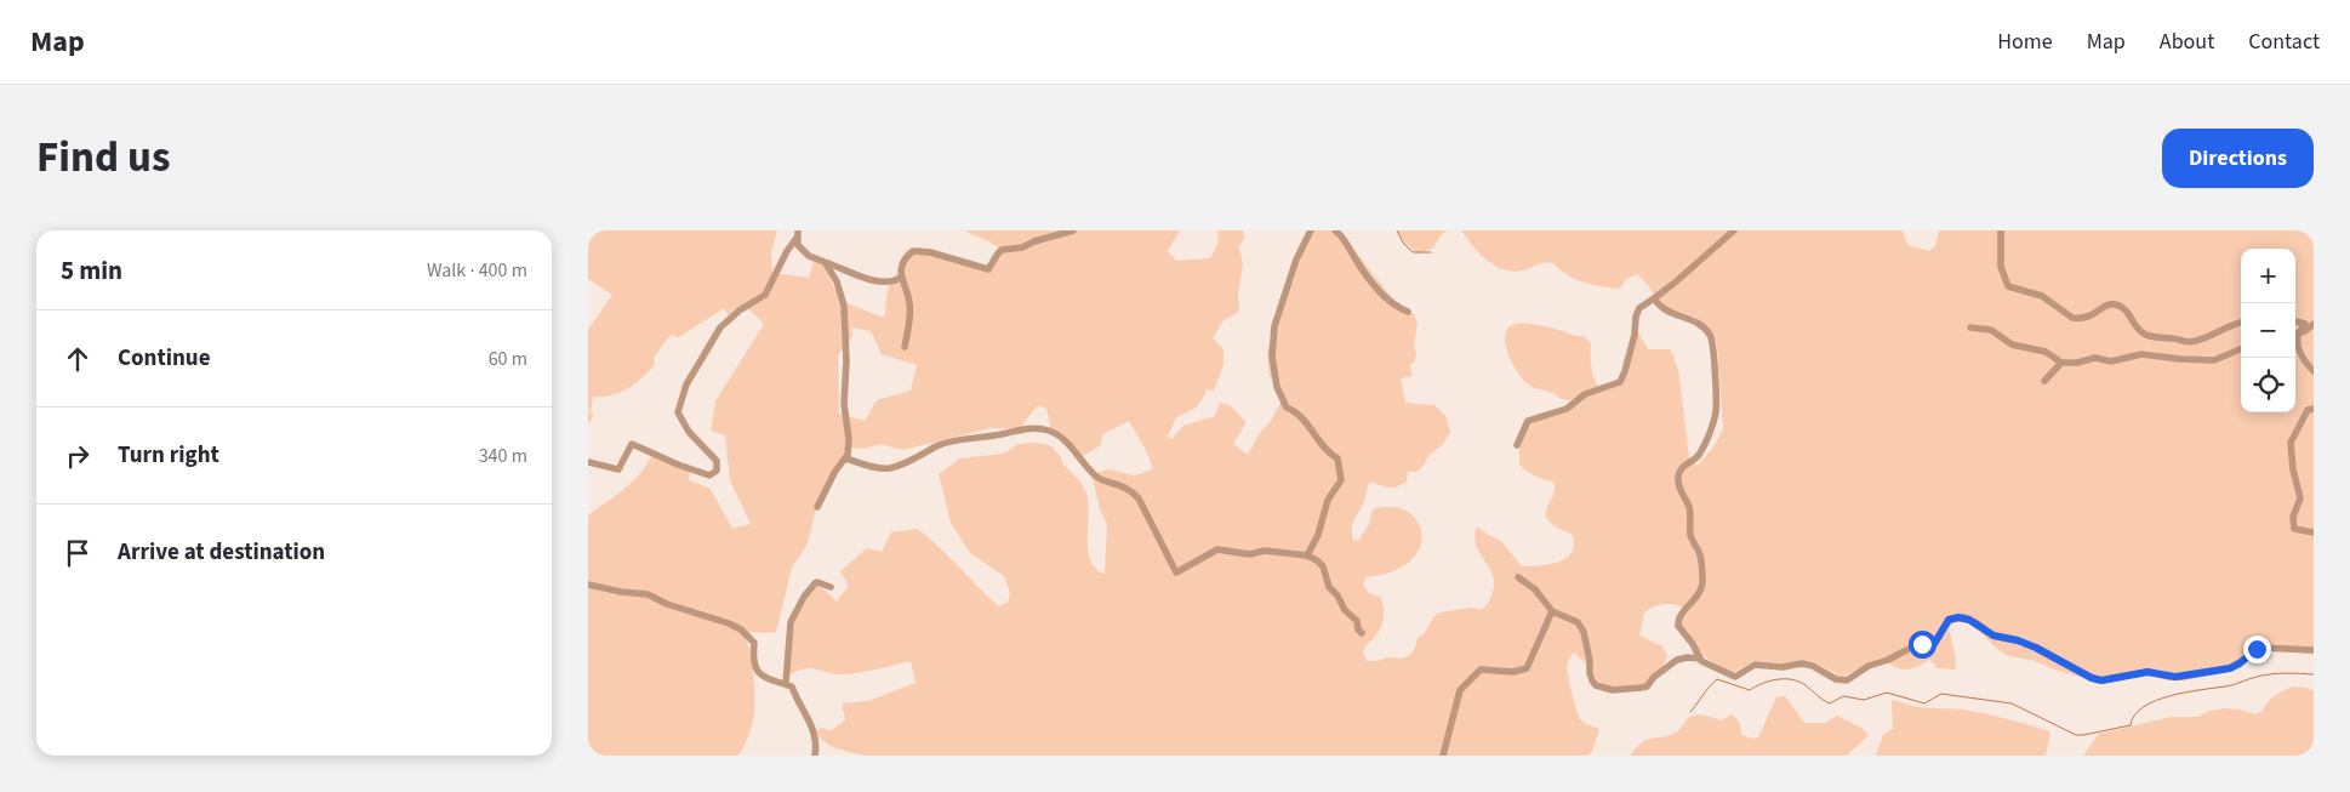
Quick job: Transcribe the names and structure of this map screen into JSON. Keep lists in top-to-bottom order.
{
  "page": {
    "header": "Map",
    "nav": [
      "Home",
      "Map",
      "About",
      "Contact"
    ],
    "title": "Find us",
    "buttons": "Directions",
    "heading": ["5 min", "Walk · 400 m"],
    "map_buttons": ["+", "−"],
    "list": [
      ["Continue", "60 m"],
      ["Turn right", "340 m"],
      "Arrive at destination"
    ]
  }
}
